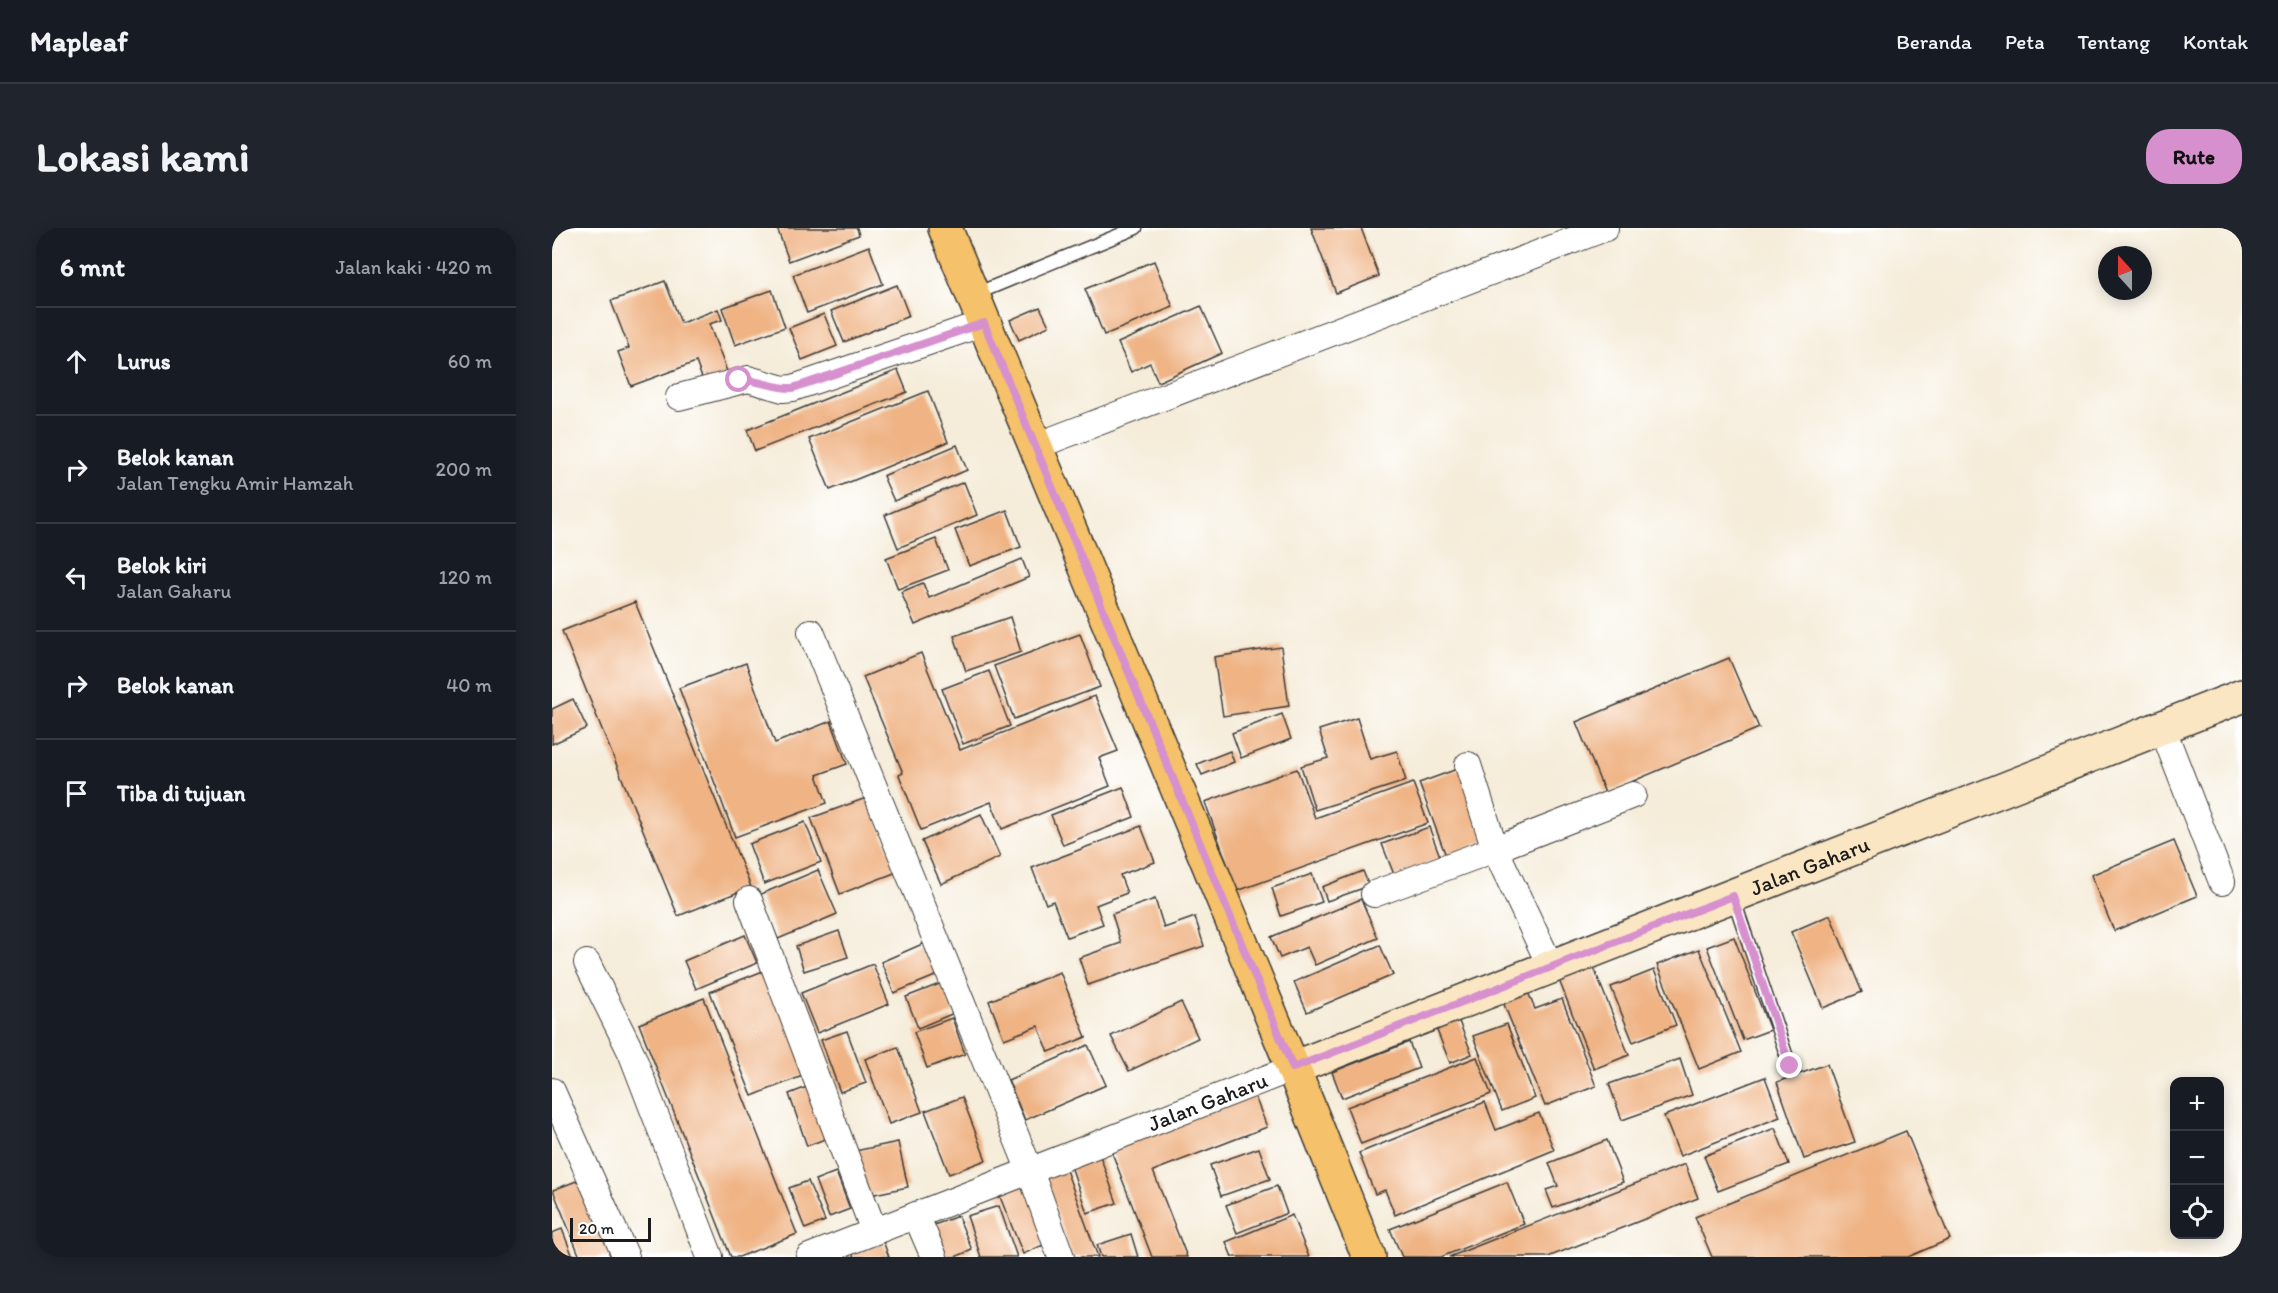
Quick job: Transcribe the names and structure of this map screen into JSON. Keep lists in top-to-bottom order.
{
  "streets": {
    "street": ["Jalan Gaharu"]
  },
  "scale_bar": "20 m",
  "north": "top",
  "page": {
    "header": "Mapleaf",
    "nav": [
      "Beranda",
      "Peta",
      "Tentang",
      "Kontak"
    ],
    "buttons": "Rute",
    "title": "Lokasi kami",
    "heading": ["6 mnt", "Jalan kaki · 420 m"],
    "list": [
      ["Lurus", "60 m"],
      ["Belok kanan", "Jalan Tengku Amir Hamzah", "200 m"],
      ["Belok kiri", "Jalan Gaharu", "120 m"],
      ["Belok kanan", "40 m"],
      "Tiba di tujuan"
    ],
    "map_buttons": ["+", "−"],
    "scale": "20 m"
  }
}
